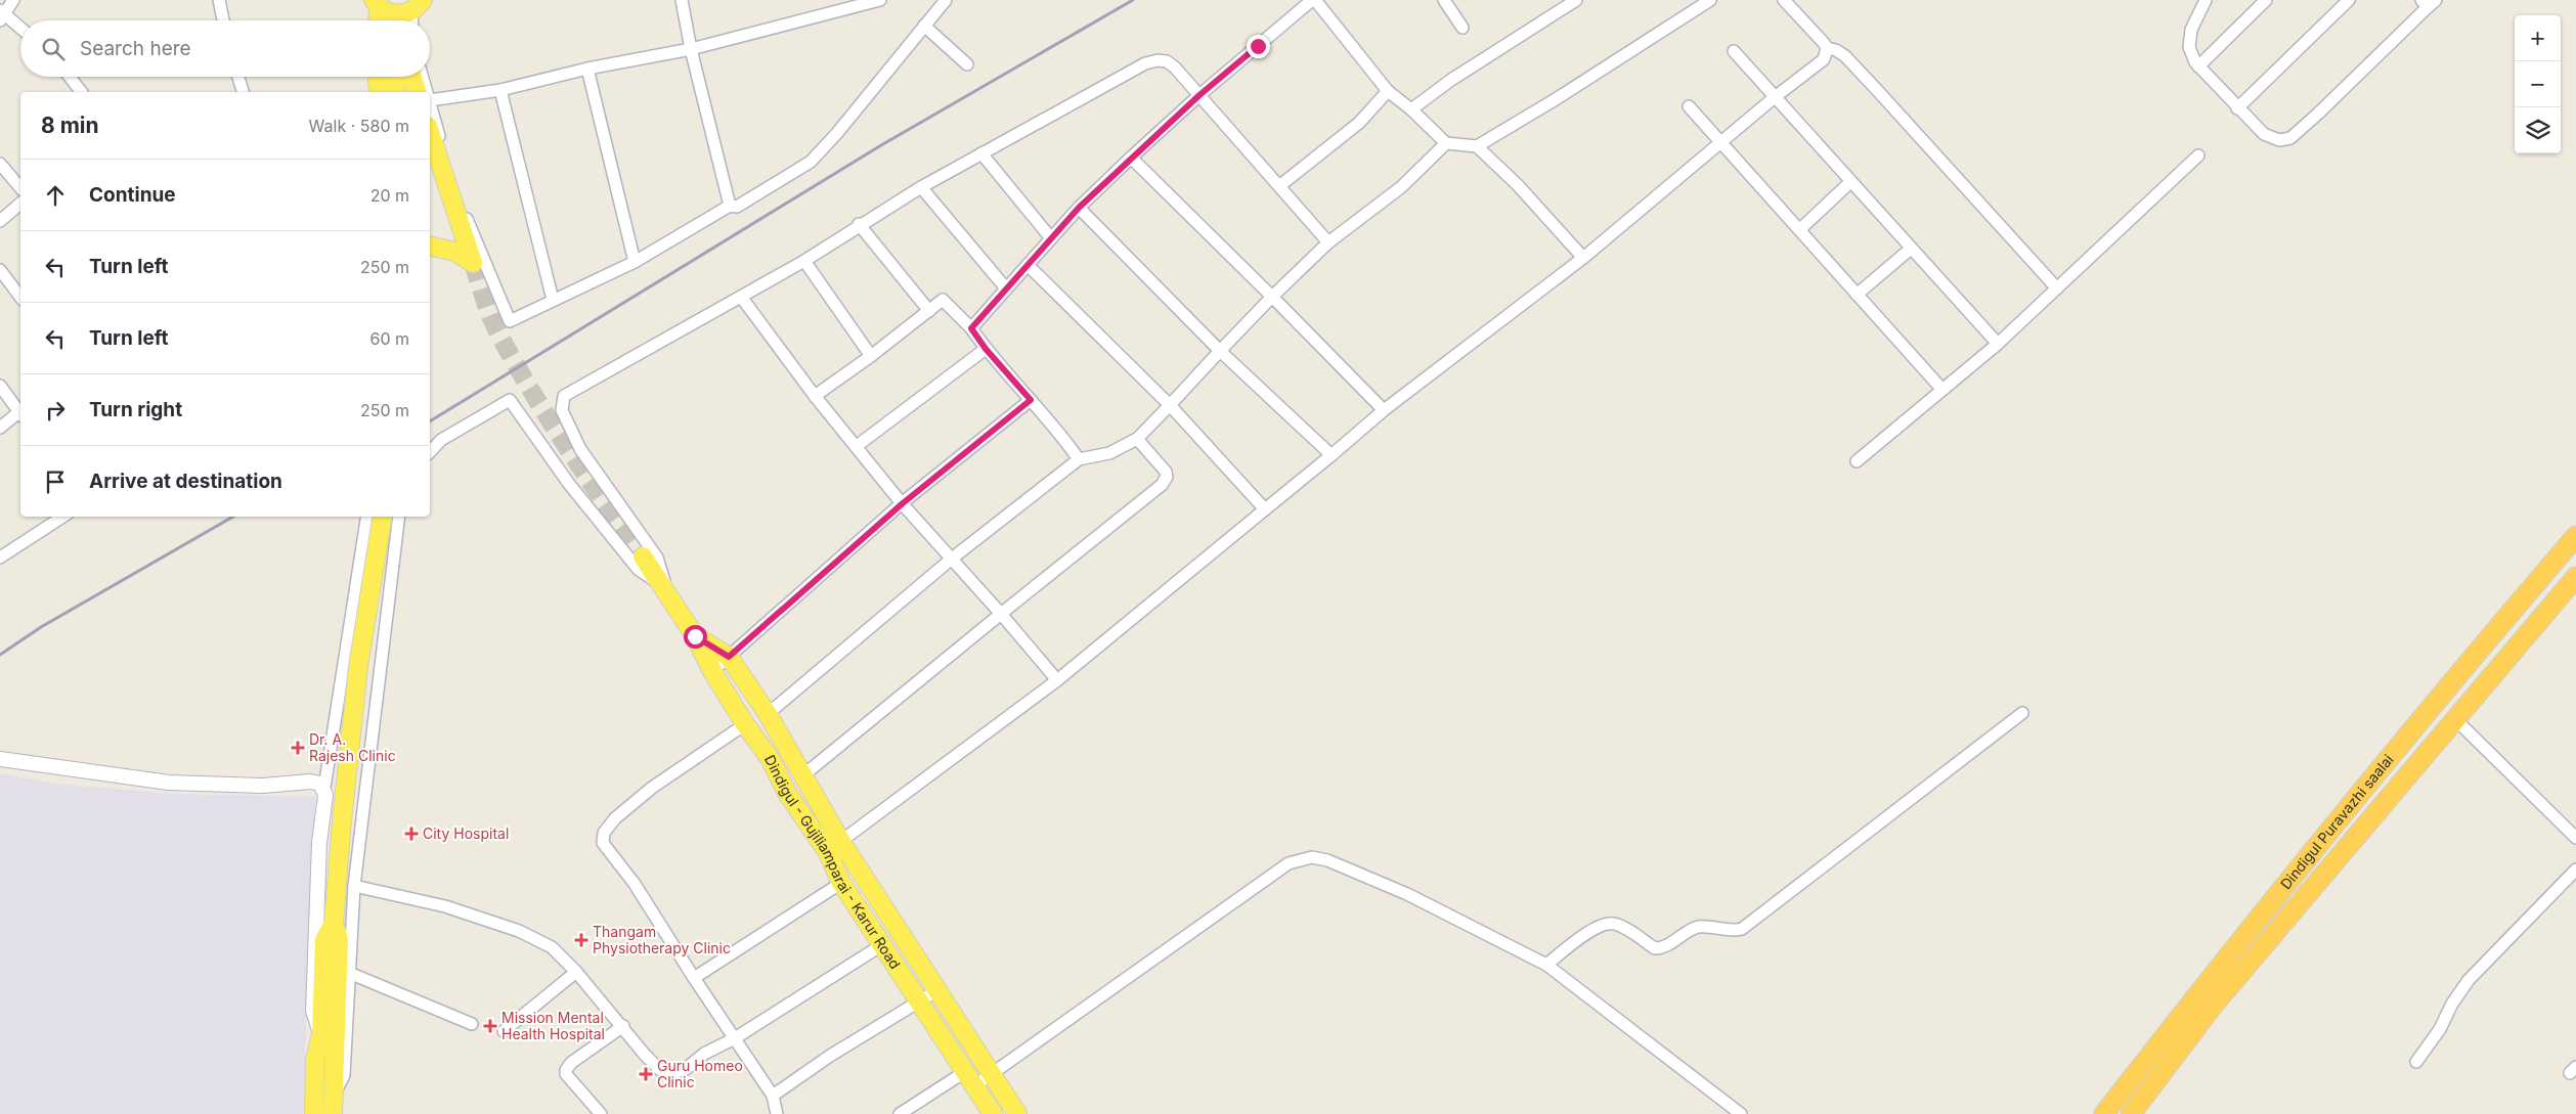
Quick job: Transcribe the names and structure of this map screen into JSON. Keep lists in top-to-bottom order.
{
  "streets": {
    "highway": ["Dindigul Puravazhi saalai"],
    "main road": ["Dindigul - Gujiliamparai - Karur Road"]
  },
  "places": {
    "health": [
      "Dr. A. Rajesh Clinic",
      "City Hospital",
      "Thangam Physiotherapy Clinic",
      "Mission Mental Health Hospital",
      "Guru Homeo Clinic"
    ]
  },
  "page": {
    "map_buttons": ["+", "−"],
    "search": "Search here",
    "heading": ["8 min", "Walk · 580 m"],
    "list": [
      ["Continue", "20 m"],
      ["Turn left", "250 m"],
      ["Turn left", "60 m"],
      ["Turn right", "250 m"],
      "Arrive at destination"
    ]
  }
}
